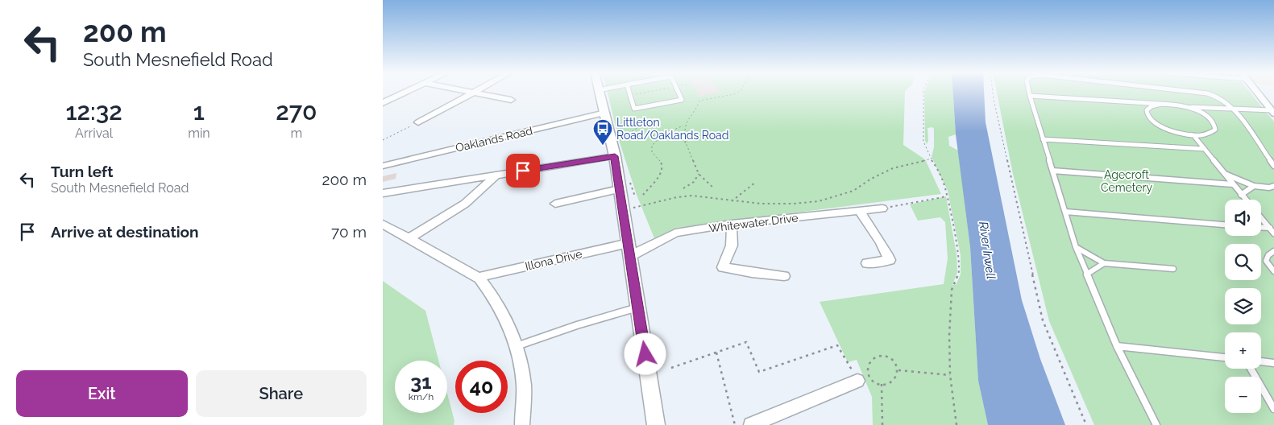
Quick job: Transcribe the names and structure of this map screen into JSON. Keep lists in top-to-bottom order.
{
  "streets": {
    "street": ["Oaklands Road", "Whitewater Drive", "Illona Drive"]
  },
  "crossings": [
    ["Whitewater Drive", "Illona Drive"]
  ],
  "water": ["River Irwell"],
  "parks": ["Agecroft Cemetery"],
  "places": {
    "bus stop": ["Littleton Road/Oaklands Road"]
  },
  "page": {
    "turn": ["200 m", "South Mesnefield Road"],
    "eta": [
      "12:32",
      "Arrival",
      "1",
      "min",
      "270",
      "m"
    ],
    "list": [
      {
        "name": "Turn left",
        "note": "South Mesnefield Road",
        "value": "200 m"
      },
      {
        "name": "Arrive at destination",
        "value": "70 m"
      }
    ],
    "map_buttons": ["+", "−"],
    "speed": "31 km/h",
    "limit": "40",
    "buttons": ["Exit", "Share"]
  }
}
